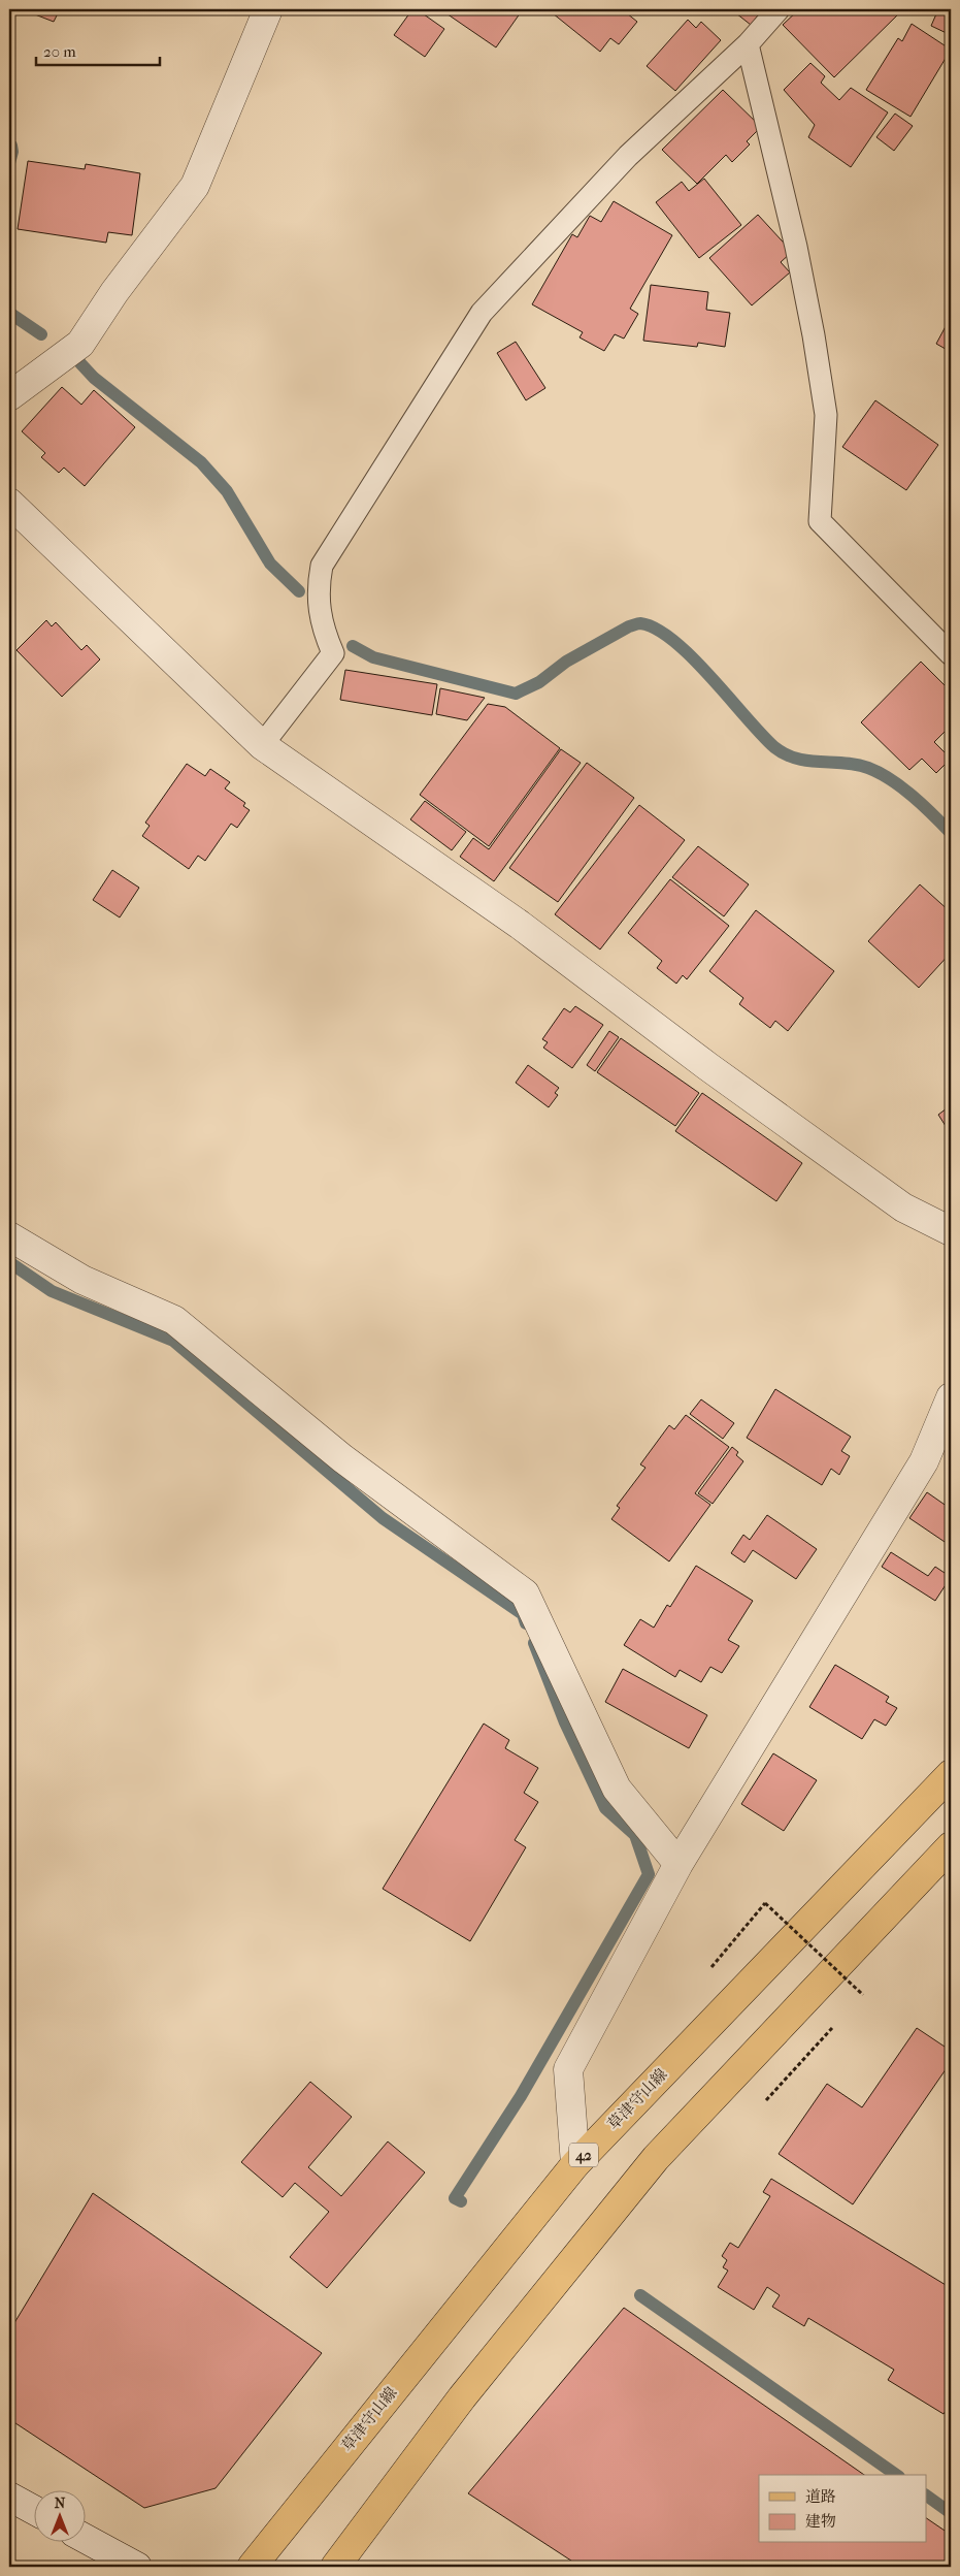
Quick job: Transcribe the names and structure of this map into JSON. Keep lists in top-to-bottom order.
{
  "streets": {
    "main road": ["草津守山線", "42"]
  },
  "legend": ["道路", "建物"],
  "scale_bar": "20 m",
  "north": "top"
}
